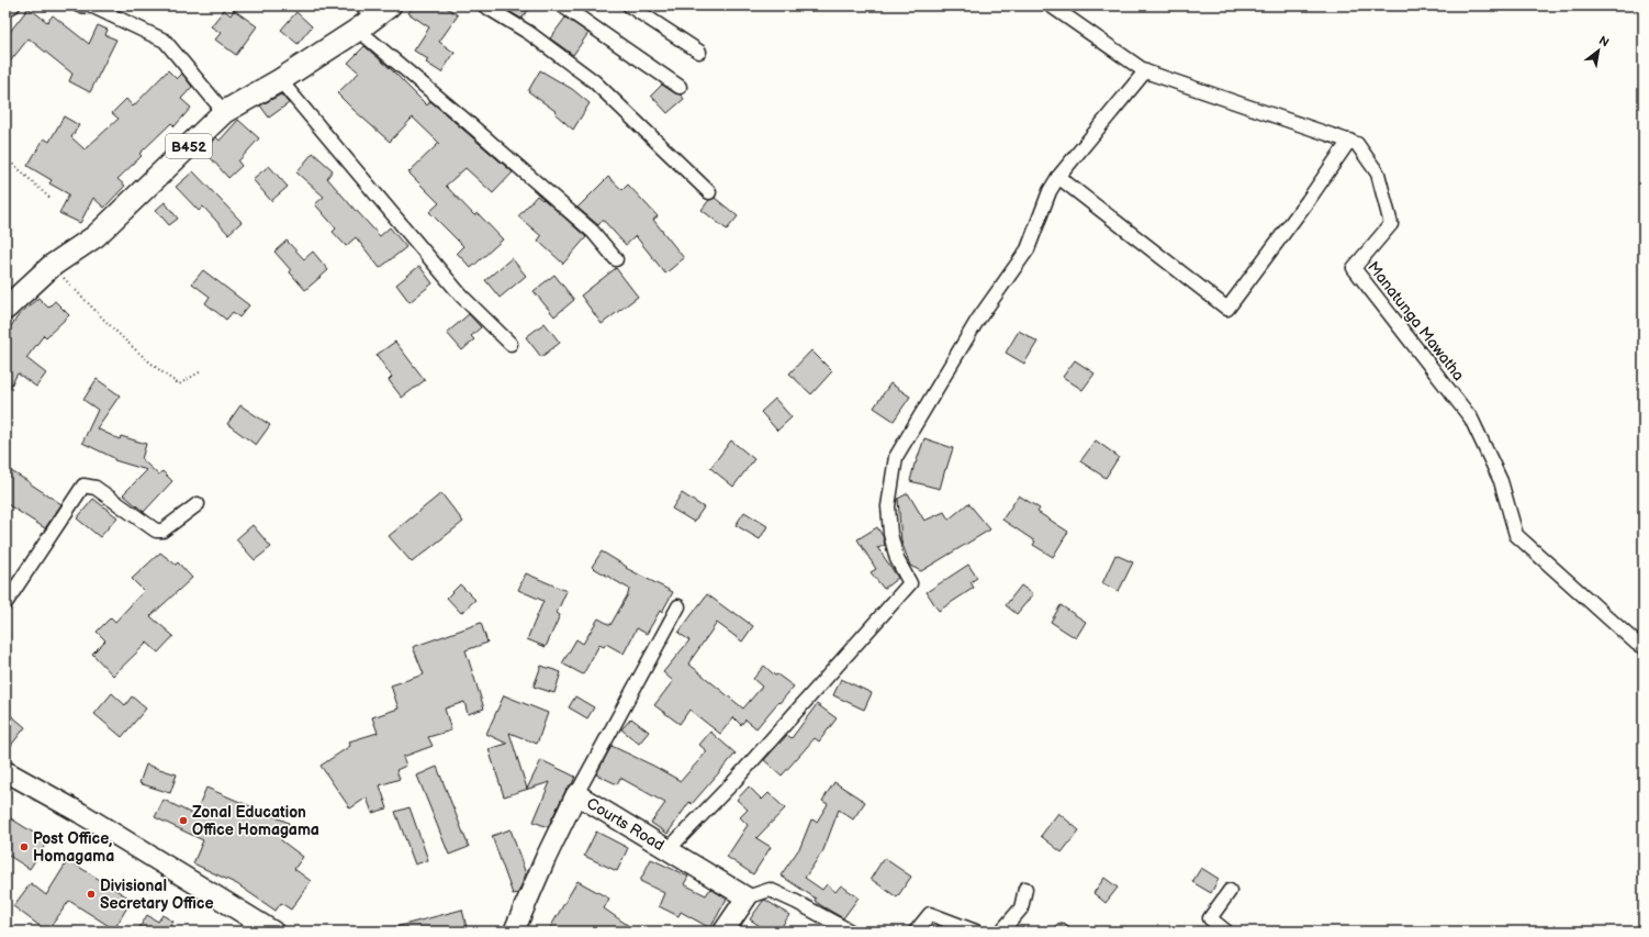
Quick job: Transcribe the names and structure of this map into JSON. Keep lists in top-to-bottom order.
{
  "streets": {
    "main road": ["B452"],
    "street": ["Manatunga Mawatha", "Courts Road"]
  },
  "places": ["Zonal Education Office Homagama", "Post Office, Homagama", "Divisional Secretary Office"],
  "north": "top right"
}
